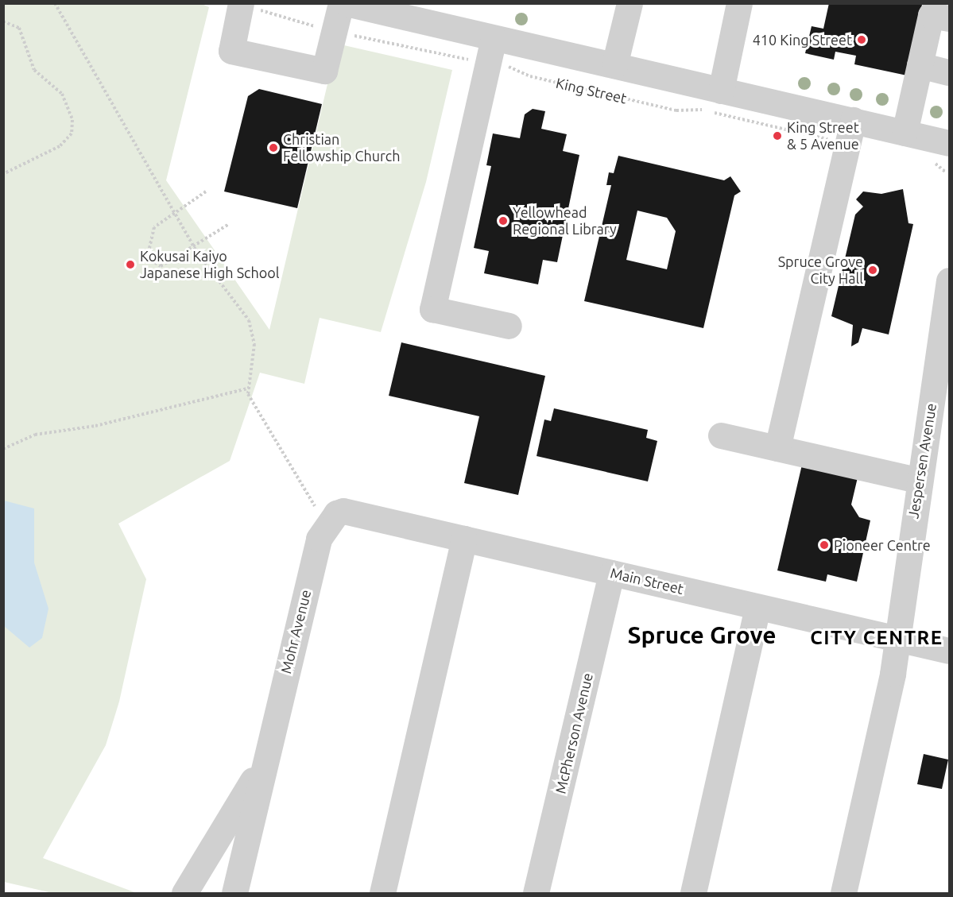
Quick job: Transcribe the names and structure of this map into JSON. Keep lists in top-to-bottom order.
{
  "streets": {
    "street": [
      "King Street",
      "Jespersen Avenue",
      "Main Street",
      "Mohr Avenue",
      "McPherson Avenue"
    ]
  },
  "crossings": [
    ["Jespersen Avenue", "Main Street"],
    ["Main Street", "Mohr Avenue"],
    ["Main Street", "McPherson Avenue"]
  ],
  "districts": ["Spruce Grove", "CITY CENTRE"],
  "places": [
    "410 King Street",
    "King Street & 5 Avenue",
    "Christian Fellowship Church",
    "Yellowhead Regional Library",
    "Kokusai Kaiyo Japanese High School",
    "Spruce Grove City Hall",
    "Pioneer Centre"
  ]
}
